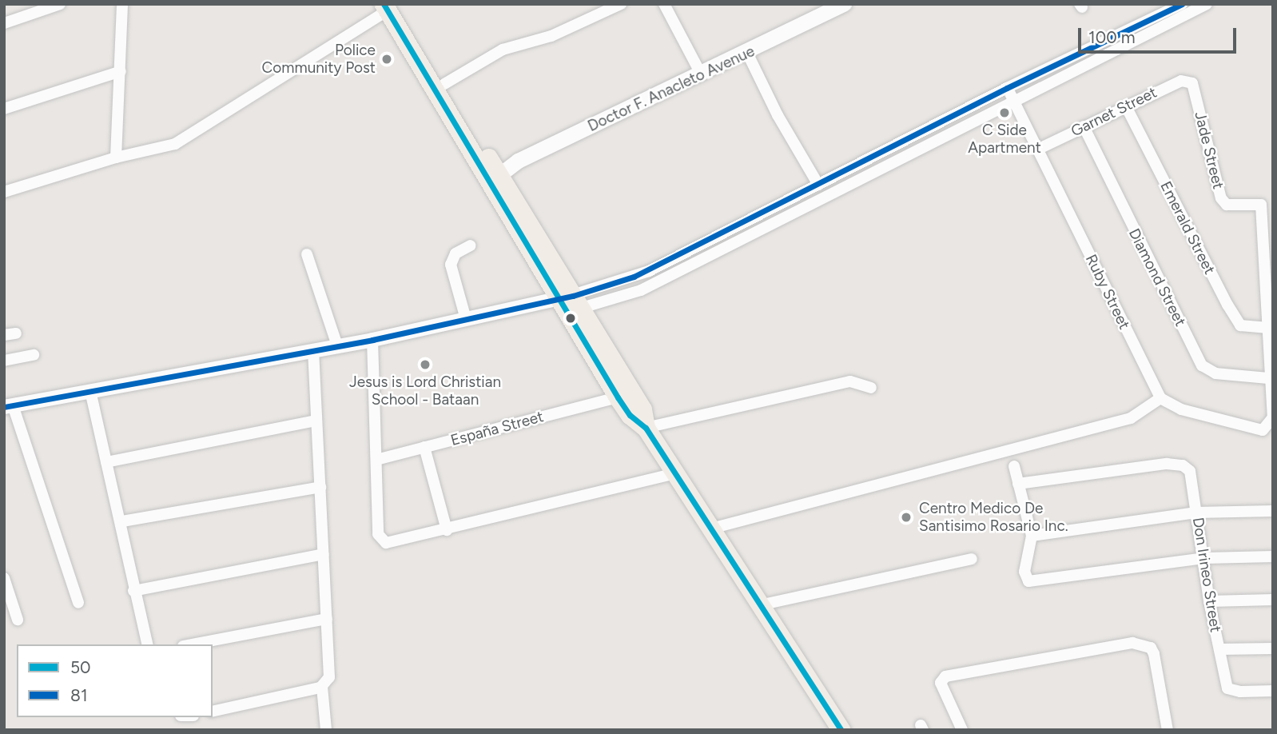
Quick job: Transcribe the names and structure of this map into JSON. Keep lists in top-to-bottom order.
{
  "streets": {
    "main road": ["Doctor F. Anacleto Avenue"],
    "street": [
      "Garnet Street",
      "Jade Street",
      "Emerald Street",
      "Diamond Street",
      "Ruby Street",
      "España Street",
      "Don Irineo Street"
    ]
  },
  "crossings": [
    ["Garnet Street", "Jade Street"],
    ["Garnet Street", "Emerald Street"],
    ["Garnet Street", "Diamond Street"],
    ["Garnet Street", "Ruby Street"],
    ["Jade Street", "Emerald Street"],
    ["Jade Street", "Diamond Street"],
    ["Jade Street", "Ruby Street"]
  ],
  "places": [
    "Police Community Post",
    "C Side Apartment",
    "Jesus is Lord Christian School - Bataan",
    "Centro Medico De Santisimo Rosario Inc."
  ],
  "lines": ["transit line 50", "transit line 81"],
  "legend": ["50", "81"],
  "scale_bar": "100 m"
}
